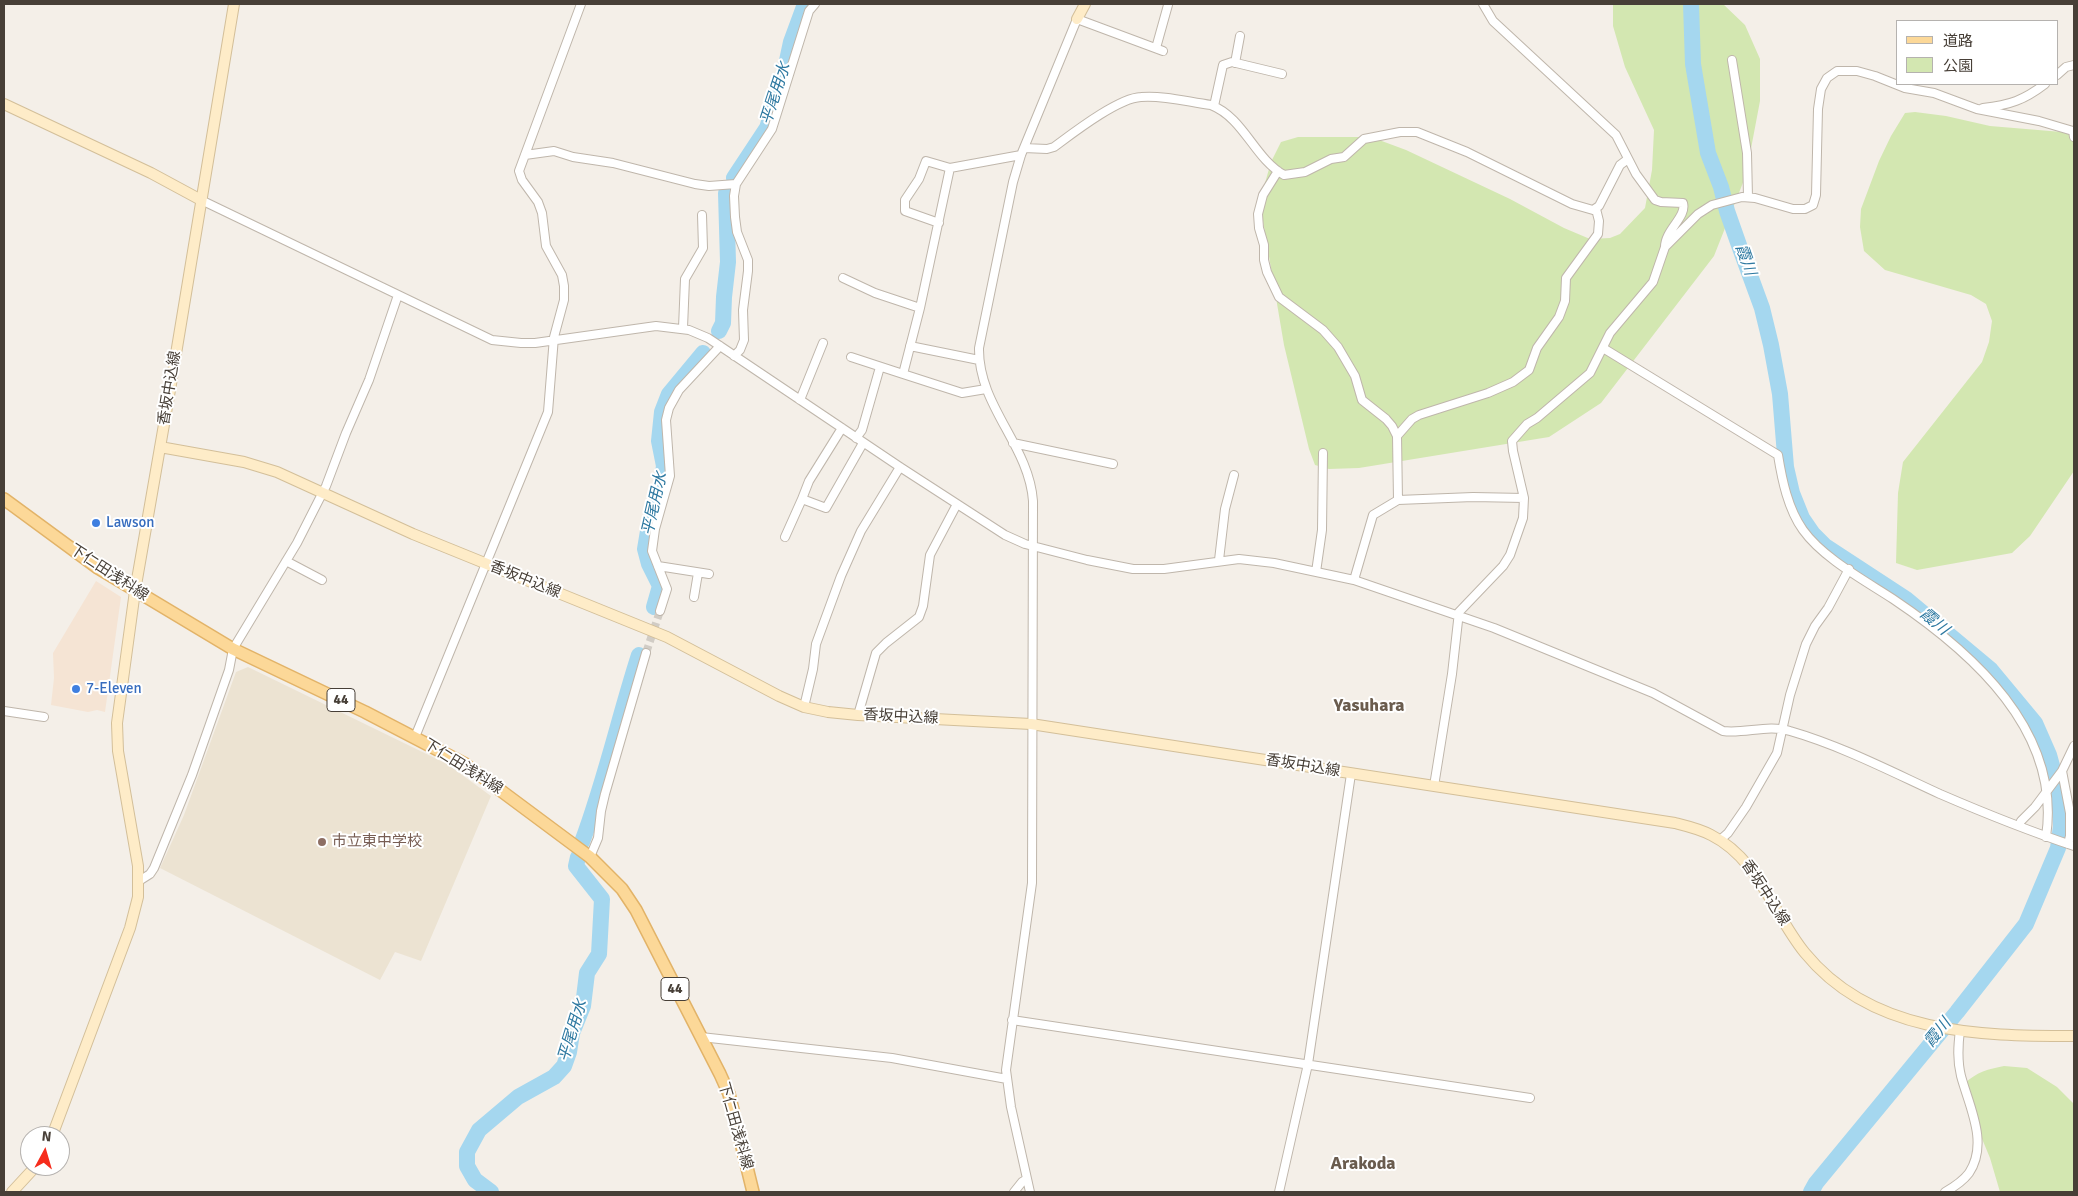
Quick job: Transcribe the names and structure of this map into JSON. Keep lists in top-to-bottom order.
{
  "streets": {
    "main road": ["香坂中込線", "下仁田浅科線", "44"]
  },
  "districts": ["Yasuhara", "Arakoda"],
  "water": ["平尾用水", "霞川"],
  "places": ["Lawson", "7-Eleven", "市立東中学校"],
  "legend": ["道路", "公園"],
  "north": "top"
}
